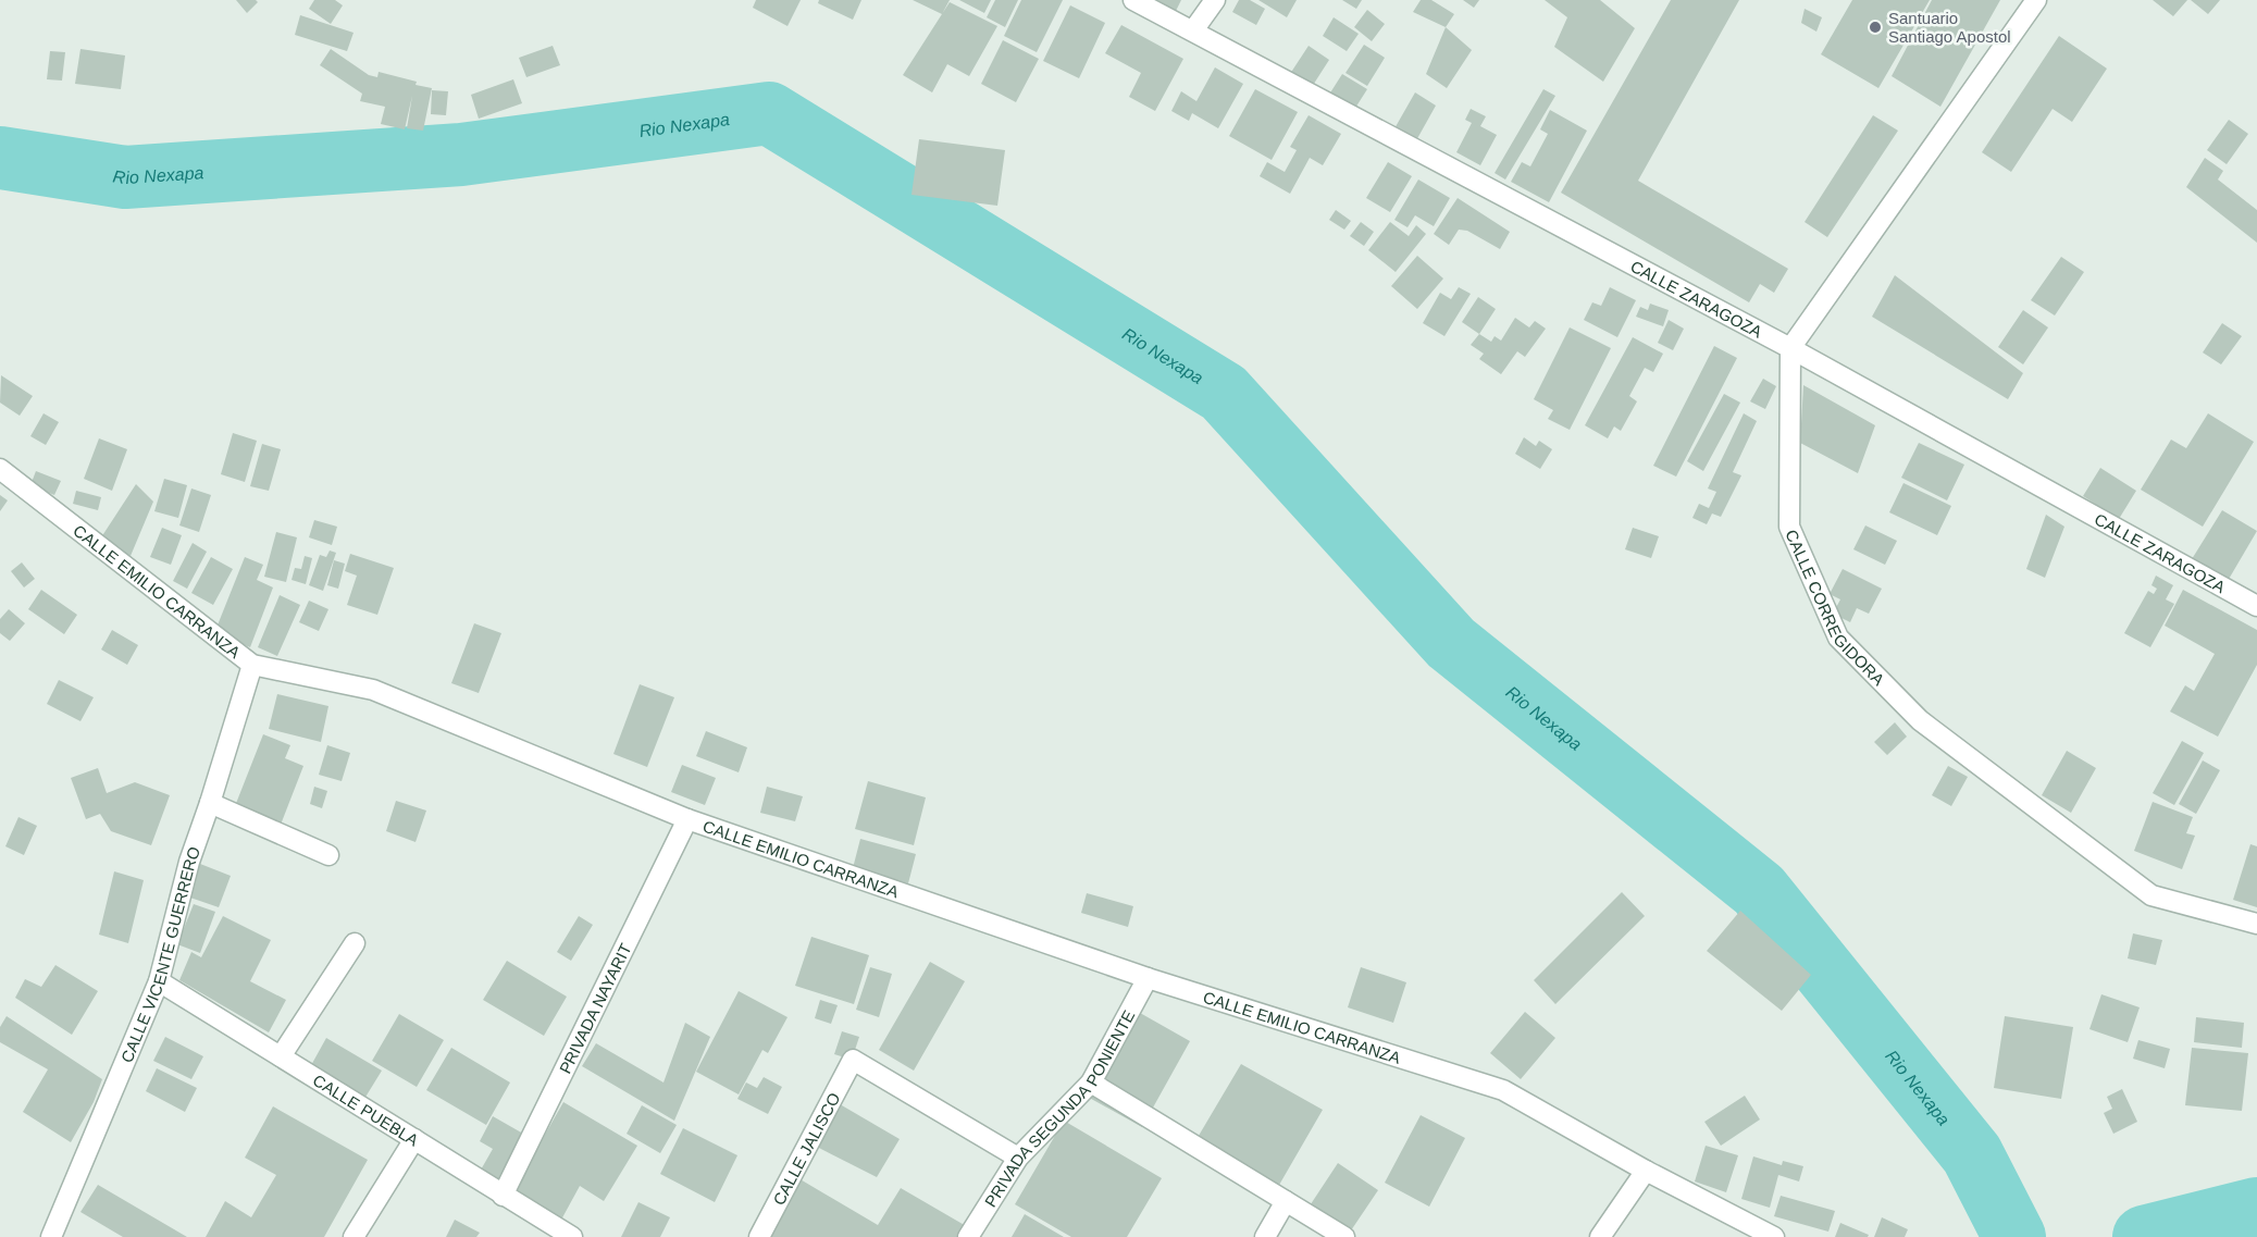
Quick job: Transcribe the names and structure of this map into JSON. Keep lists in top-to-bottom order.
{
  "streets": {
    "street": [
      "CALLE ZARAGOZA",
      "CALLE EMILIO CARRANZA",
      "CALLE CORREGIDORA",
      "CALLE VICENTE GUERRERO",
      "PRIVADA NAYARIT",
      "PRIVADA SEGUNDA PONIENTE",
      "CALLE PUEBLA",
      "CALLE JALISCO"
    ]
  },
  "crossings": [
    ["CALLE ZARAGOZA", "CALLE CORREGIDORA"],
    ["CALLE EMILIO CARRANZA", "CALLE VICENTE GUERRERO"],
    ["CALLE EMILIO CARRANZA", "PRIVADA NAYARIT"],
    ["CALLE EMILIO CARRANZA", "PRIVADA SEGUNDA PONIENTE"],
    ["CALLE VICENTE GUERRERO", "CALLE PUEBLA"],
    ["PRIVADA NAYARIT", "CALLE PUEBLA"],
    ["PRIVADA SEGUNDA PONIENTE", "CALLE JALISCO"]
  ],
  "water": ["Rio Nexapa"],
  "places": ["Santuario Santiago Apostol"]
}
